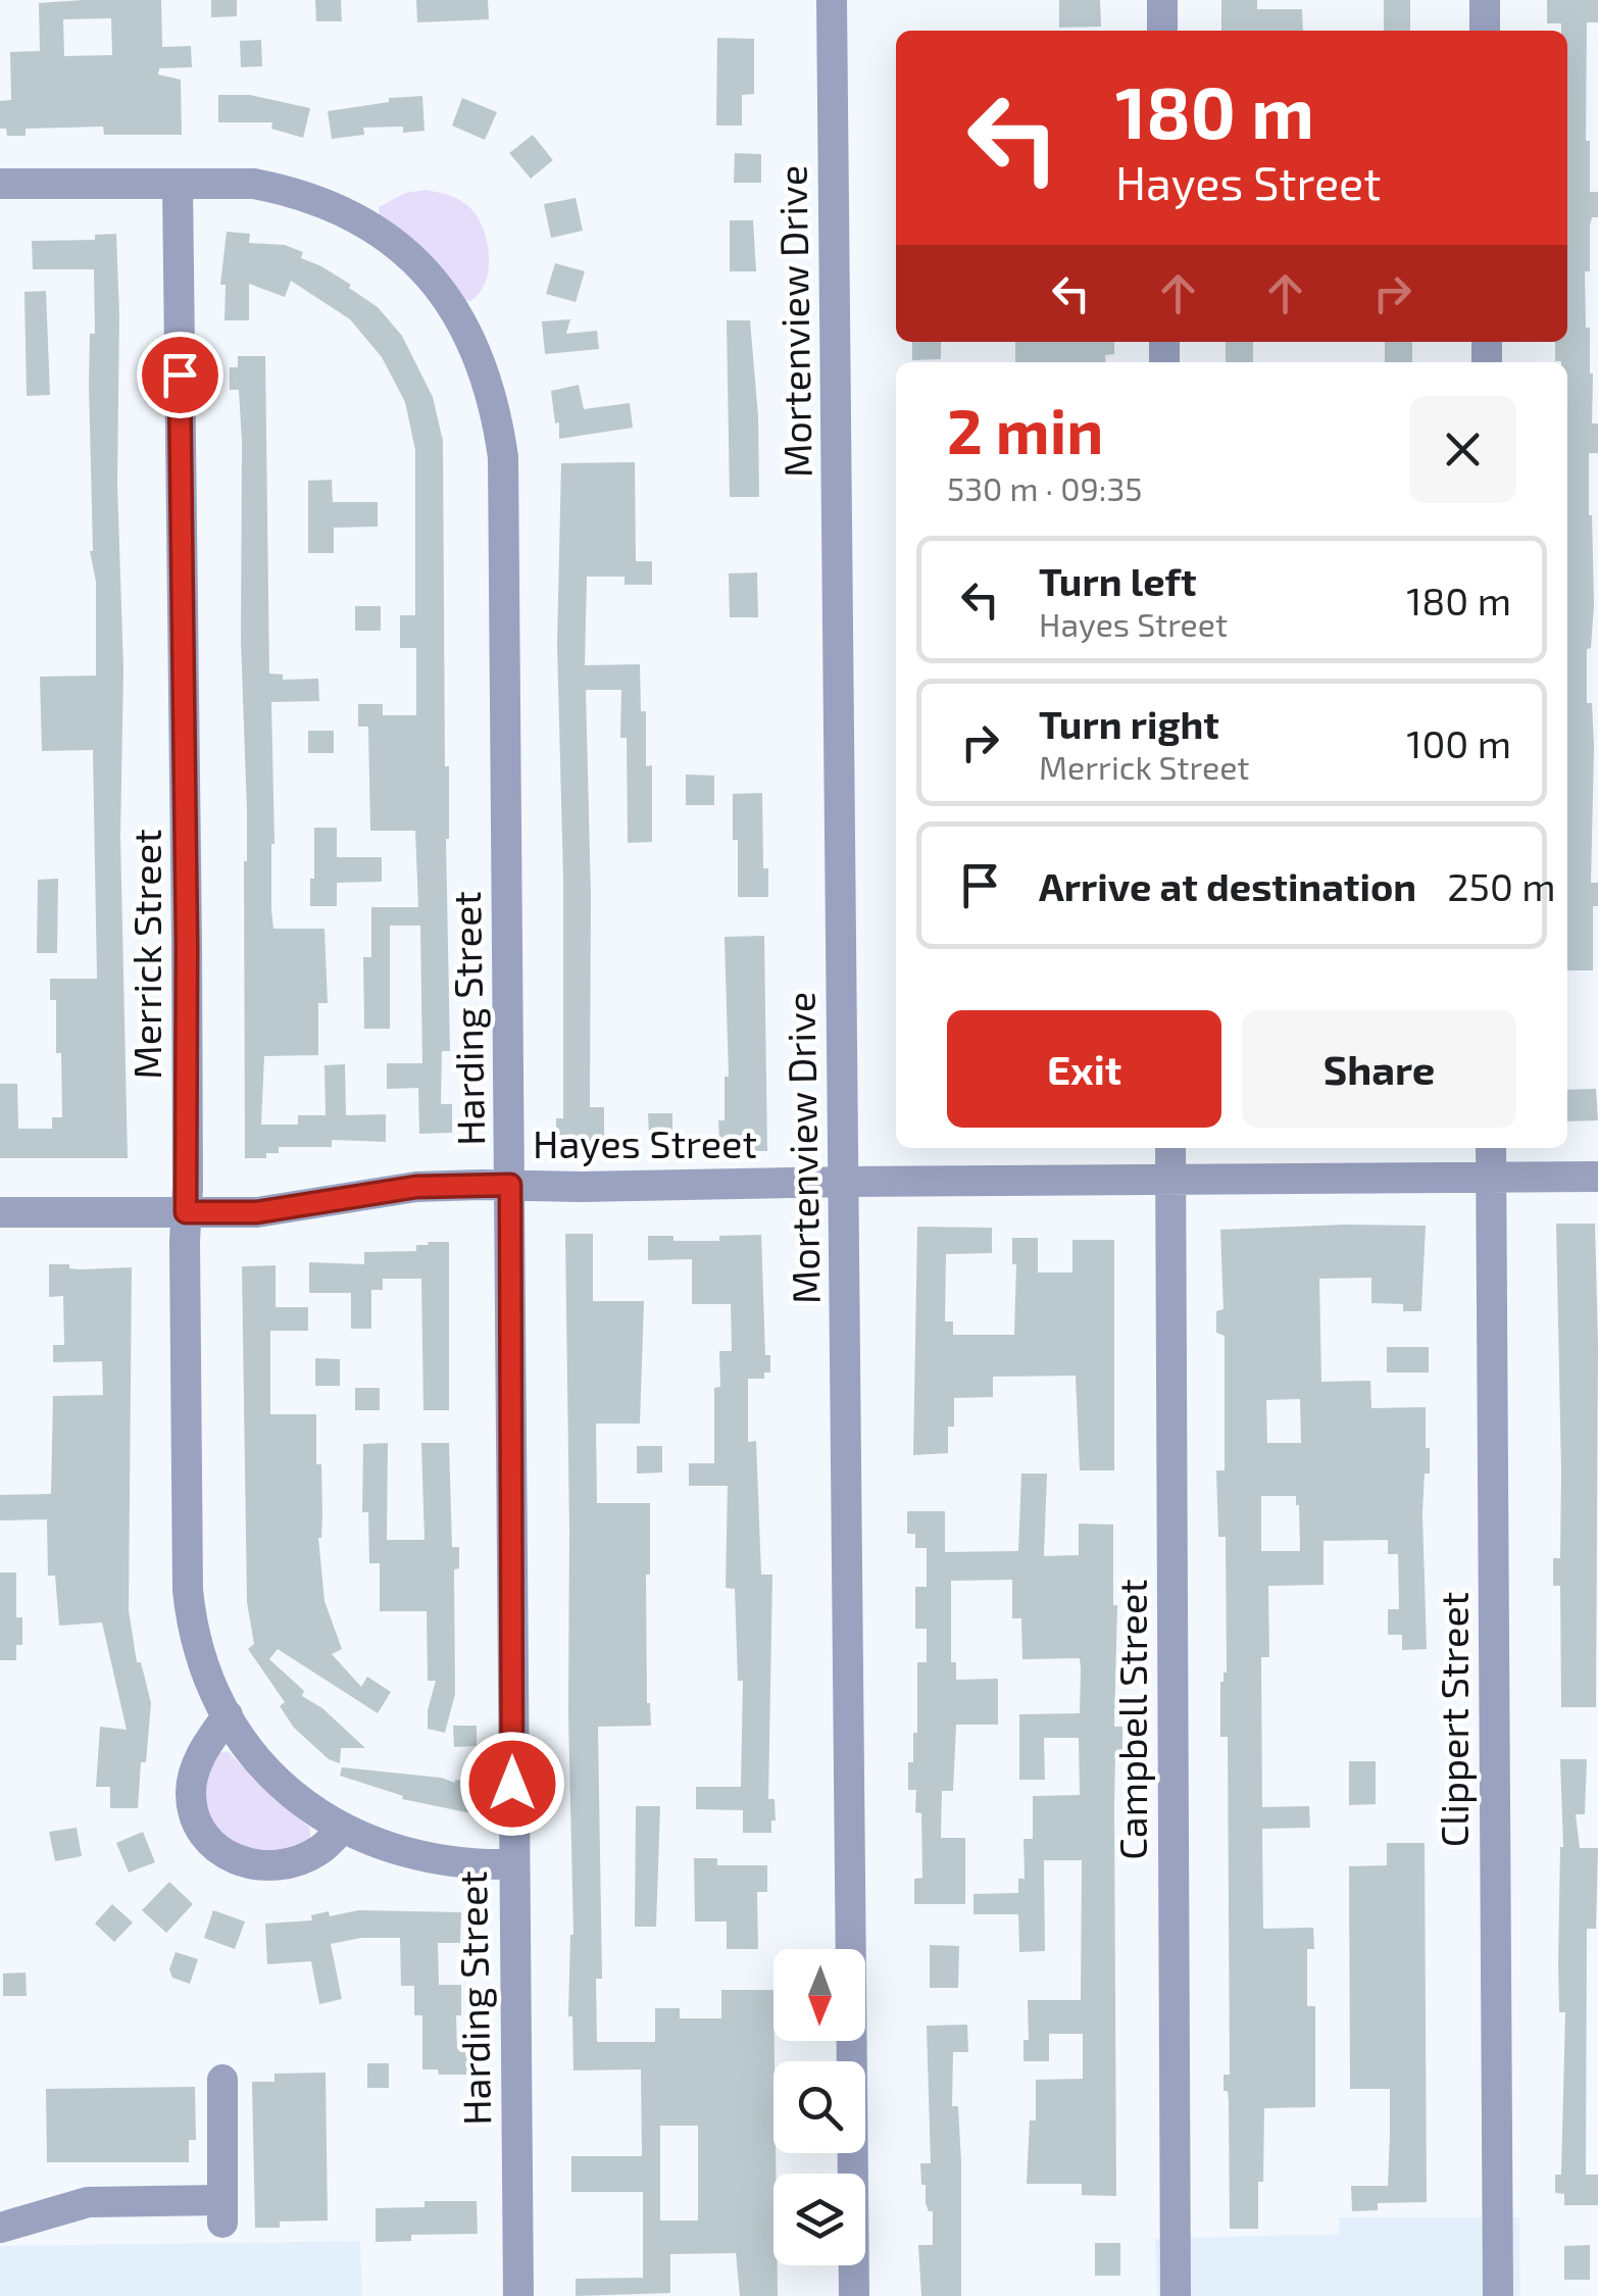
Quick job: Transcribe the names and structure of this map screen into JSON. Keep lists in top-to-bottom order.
{
  "streets": {
    "street": [
      "Mortenview Drive",
      "Merrick Street",
      "Harding Street",
      "Hayes Street",
      "Campbell Street",
      "Clippert Street"
    ]
  },
  "crossings": [
    ["Mortenview Drive", "Hayes Street"],
    ["Merrick Street", "Harding Street"],
    ["Merrick Street", "Hayes Street"],
    ["Harding Street", "Hayes Street"],
    ["Hayes Street", "Campbell Street"],
    ["Hayes Street", "Clippert Street"]
  ],
  "north": "bottom",
  "page": {
    "turn": ["180 m", "Hayes Street"],
    "heading": ["2 min", "530 m · 09:35"],
    "list": [
      {
        "name": "Turn left",
        "note": "Hayes Street",
        "value": "180 m"
      },
      {
        "name": "Turn right",
        "note": "Merrick Street",
        "value": "100 m"
      },
      {
        "name": "Arrive at destination",
        "value": "250 m"
      }
    ],
    "buttons": ["Exit", "Share"]
  }
}
